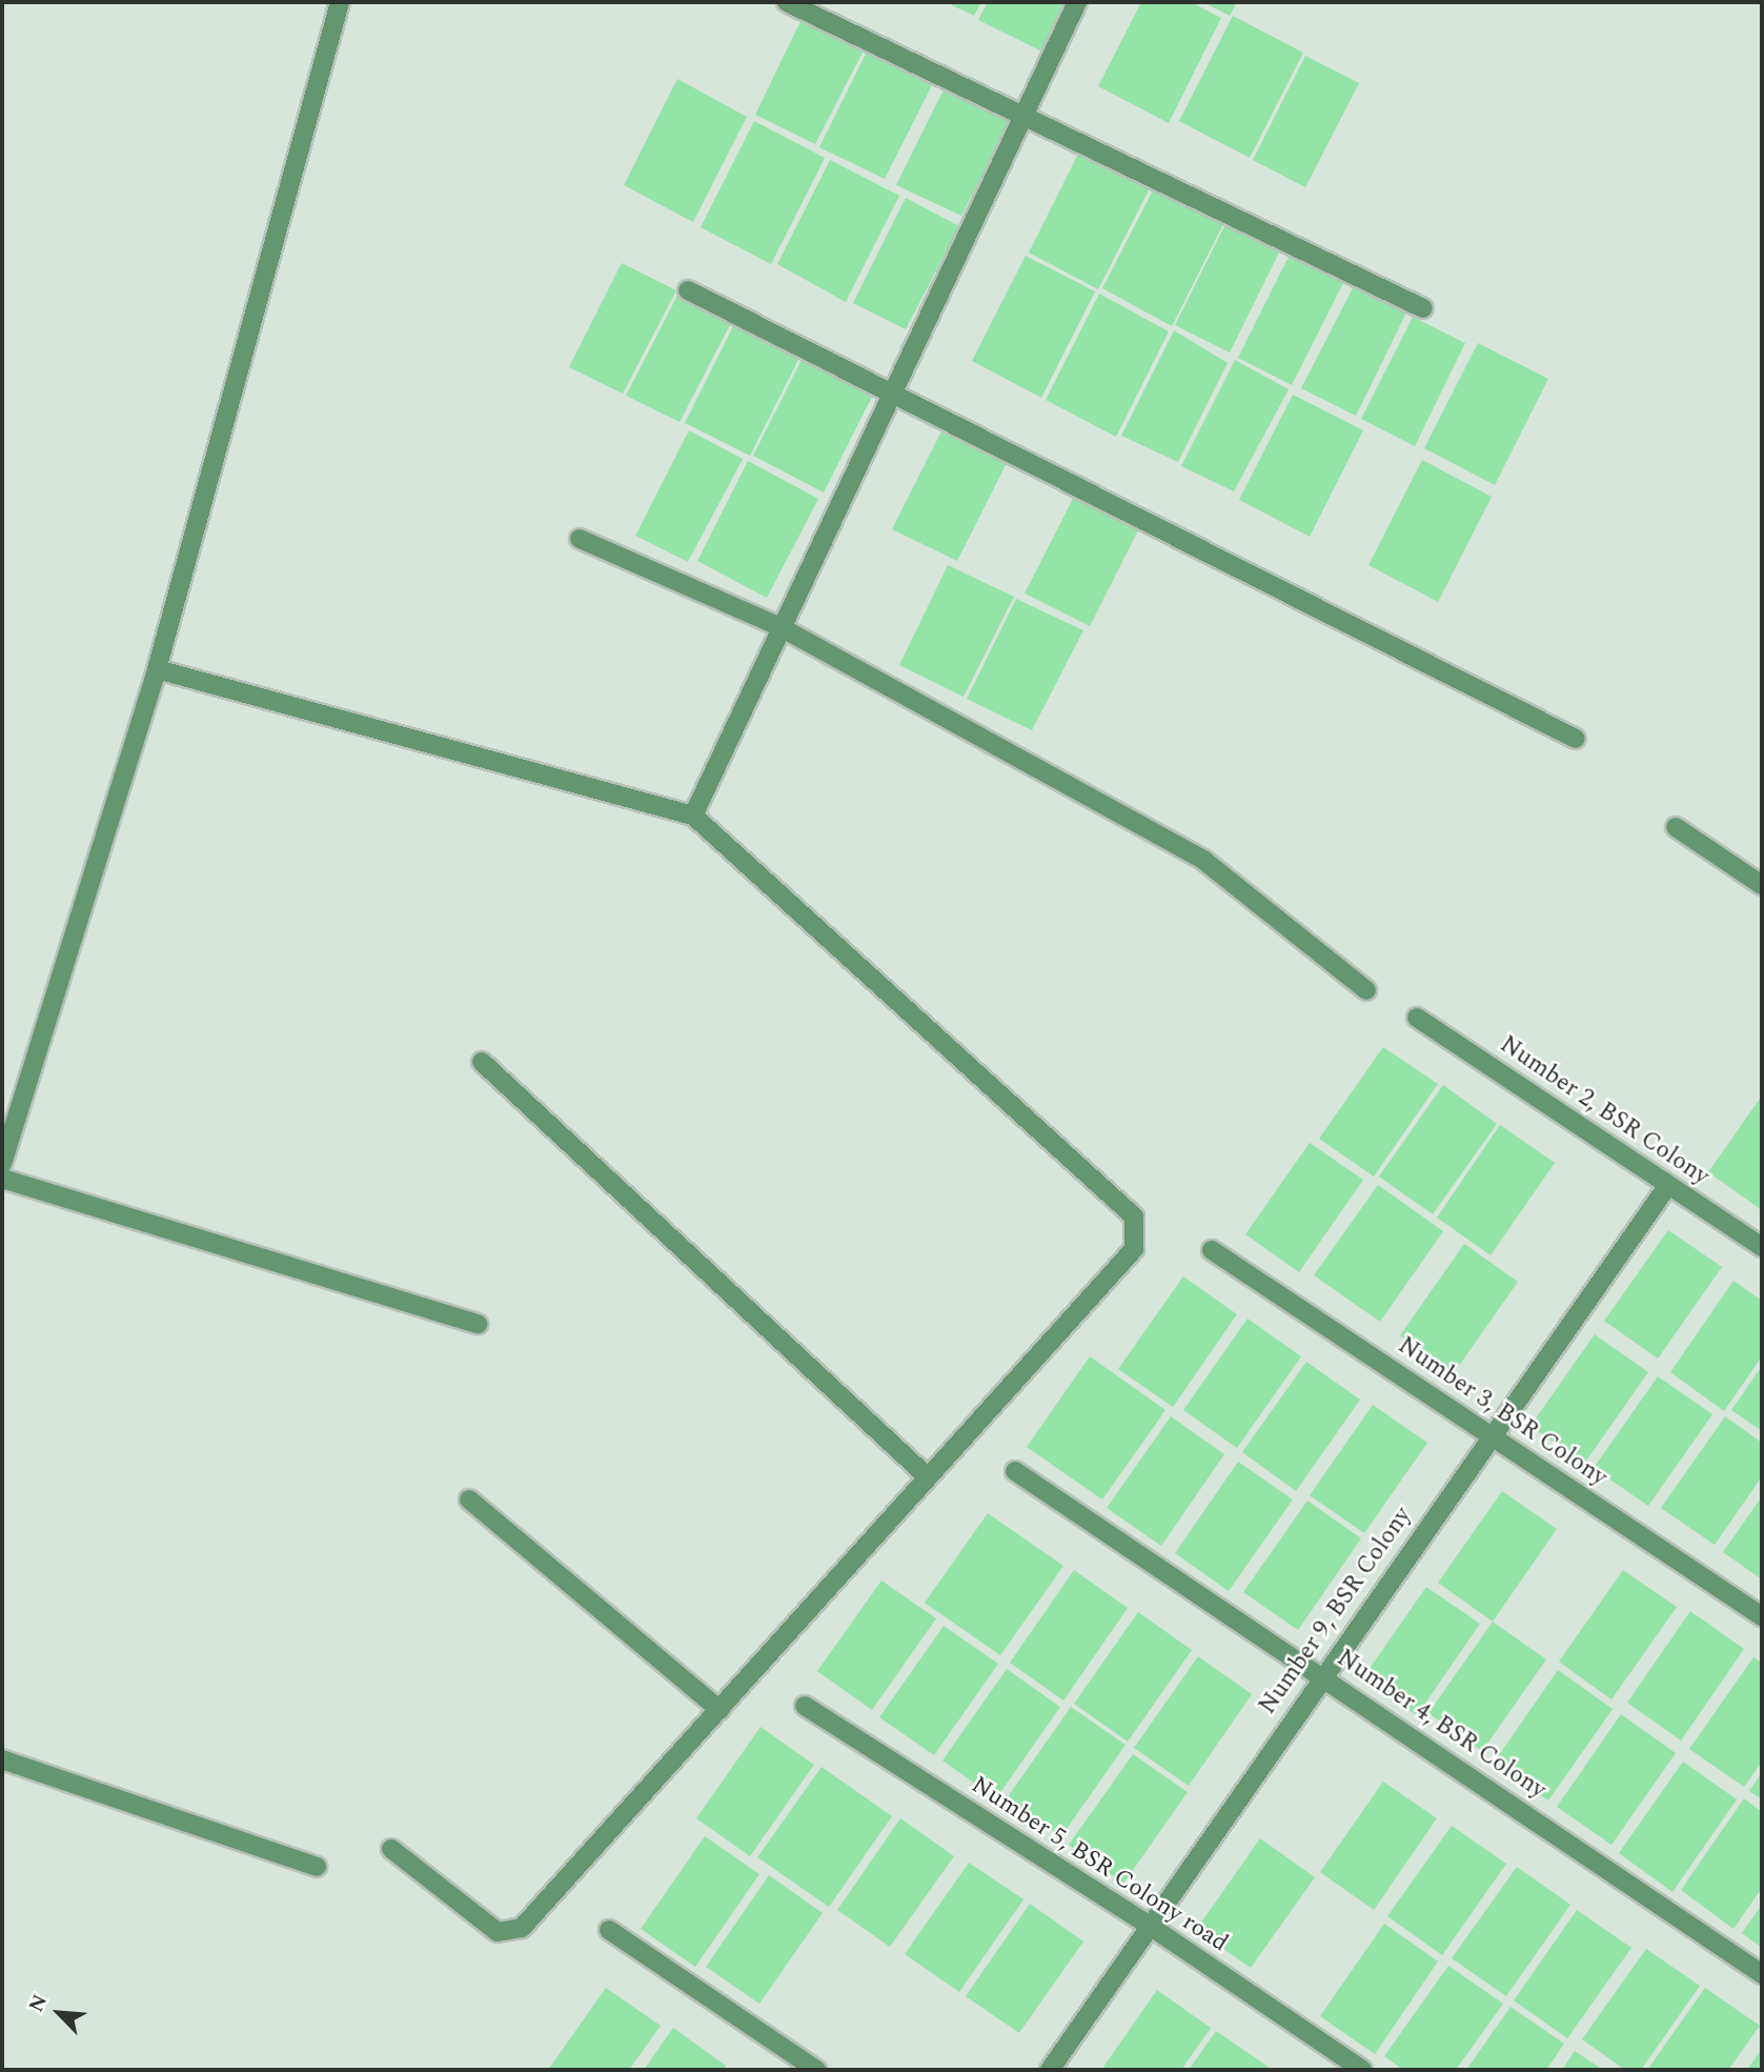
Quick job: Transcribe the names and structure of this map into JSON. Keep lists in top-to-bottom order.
{
  "streets": {
    "street": [
      "Number 2, BSR Colony",
      "Number 3, BSR Colony",
      "Number 9, BSR Colony",
      "Number 4, BSR Colony",
      "Number 5, BSR Colony road"
    ]
  },
  "crossings": [
    ["Number 2, BSR Colony", "Number 9, BSR Colony"],
    ["Number 3, BSR Colony", "Number 9, BSR Colony"],
    ["Number 9, BSR Colony", "Number 4, BSR Colony"],
    ["Number 9, BSR Colony", "Number 5, BSR Colony road"]
  ],
  "north": "top left"
}
